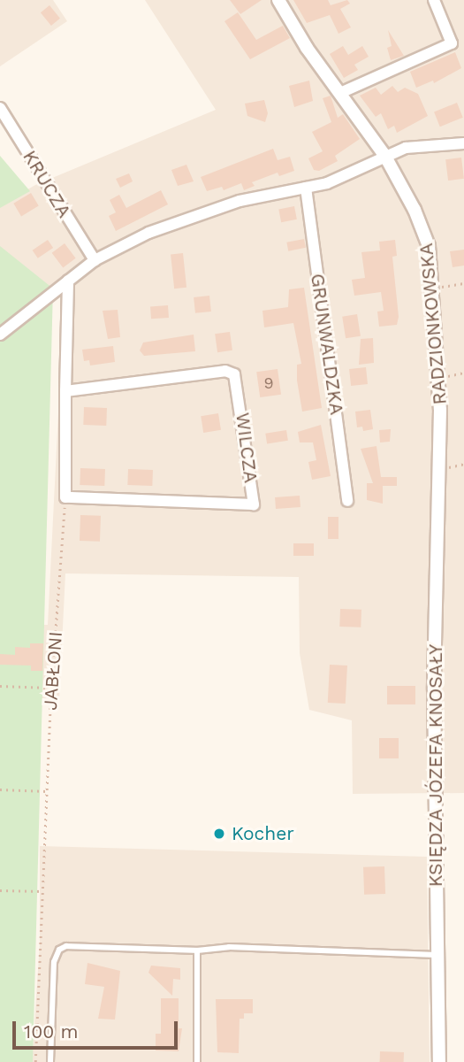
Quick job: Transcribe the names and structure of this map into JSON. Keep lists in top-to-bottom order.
{
  "streets": {
    "street": [
      "KRUCZA",
      "RADZIONKOWSKA",
      "GRUNWALDZKA",
      "WILCZA",
      "KSIĘDZA JÓZEFA KNOSAŁY"
    ],
    "path": ["JABŁONI"]
  },
  "crossings": [
    ["RADZIONKOWSKA", "KSIĘDZA JÓZEFA KNOSAŁY"],
    ["WILCZA", "JABŁONI"]
  ],
  "places": ["Kocher"],
  "house_numbers": ["9"],
  "scale_bar": "100 m"
}
